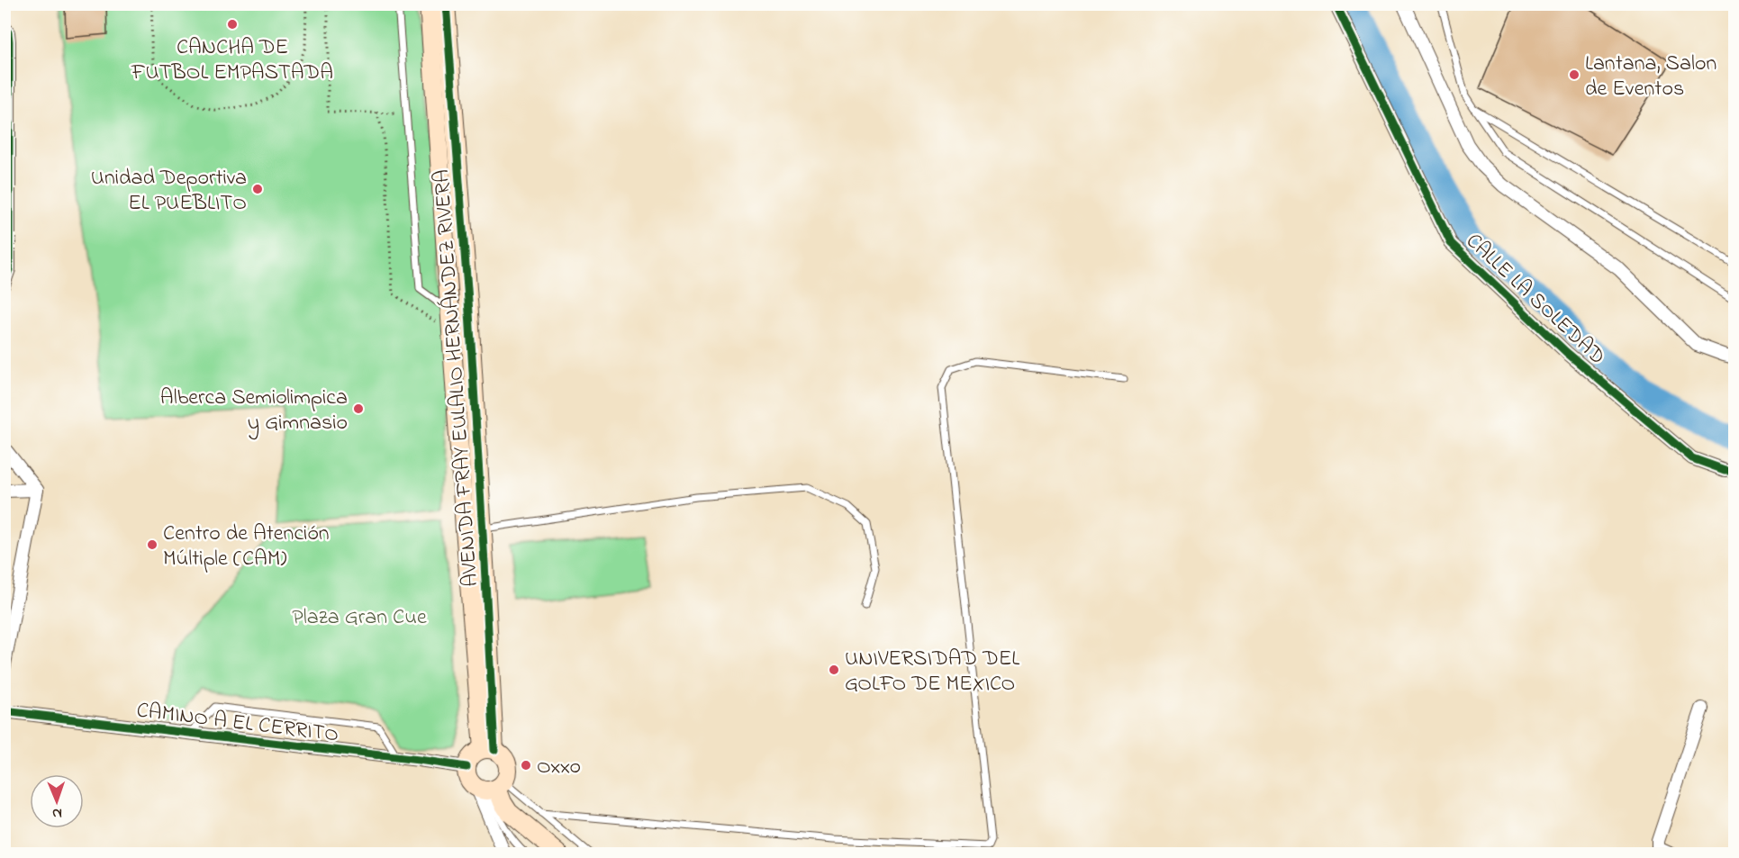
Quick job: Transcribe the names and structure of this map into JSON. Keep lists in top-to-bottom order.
{
  "streets": {
    "street": ["CALLE LA SOLEDAD", "AVENIDA FRAY EULALIO HERNÁNDEZ RIVERA", "CAMINO A EL CERRITO"]
  },
  "crossings": [
    ["AVENIDA FRAY EULALIO HERNÁNDEZ RIVERA", "CAMINO A EL CERRITO"]
  ],
  "parks": ["Plaza Gran Cue"],
  "places": [
    "CANCHA DE FUTBOL EMPASTADA",
    "Lantana, Salon de Eventos",
    "Unidad Deportiva EL PUEBLITO",
    "Alberca Semiolimpica y Gimnasio",
    "Centro de Atención Múltiple (CAM)",
    "UNIVERSIDAD DEL GOLFO DE MEXICO",
    "Oxxo"
  ],
  "north": "bottom"
}
